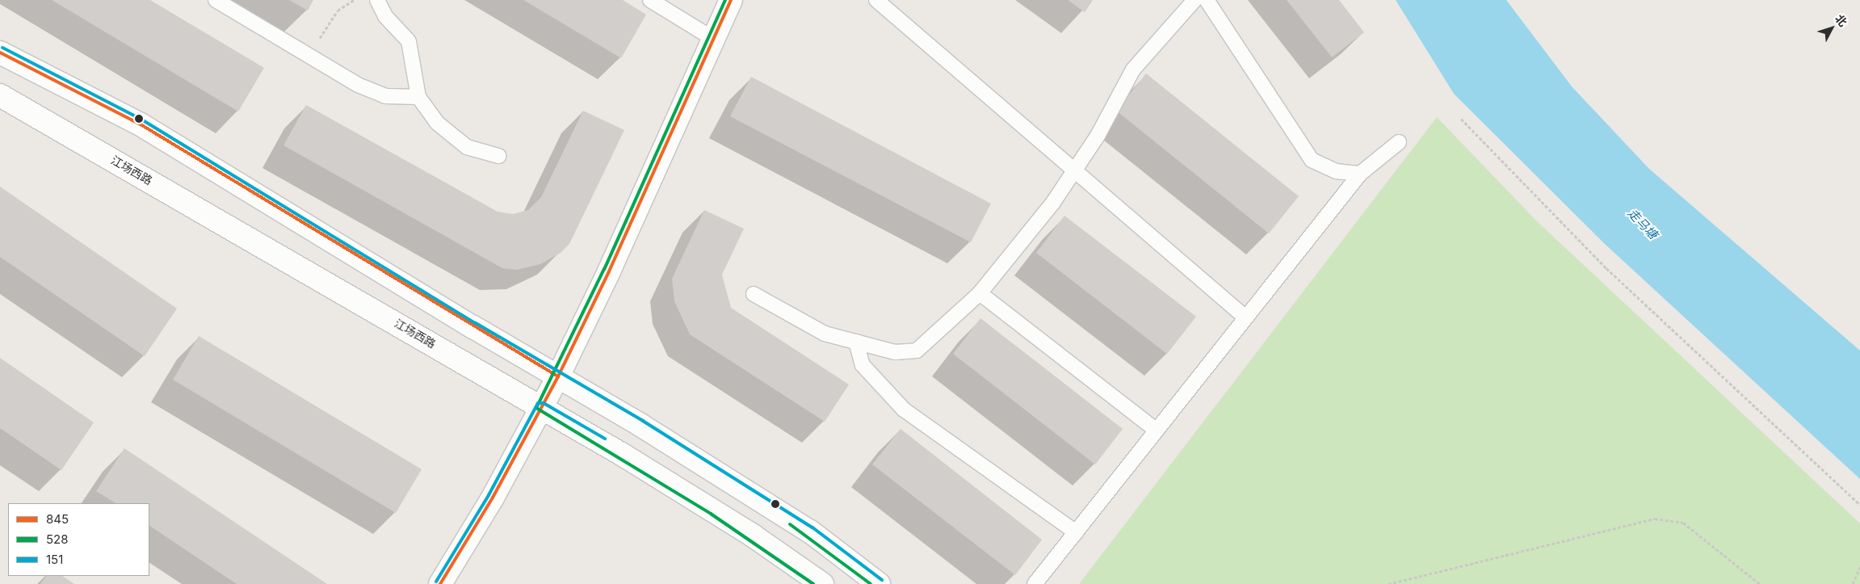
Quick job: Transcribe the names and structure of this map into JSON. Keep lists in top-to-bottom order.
{
  "streets": {
    "main road": ["江场西路"]
  },
  "water": ["走马塘"],
  "lines": ["transit line 845", "transit line 528", "transit line 151"],
  "legend": ["845", "528", "151"],
  "north": "top right"
}
